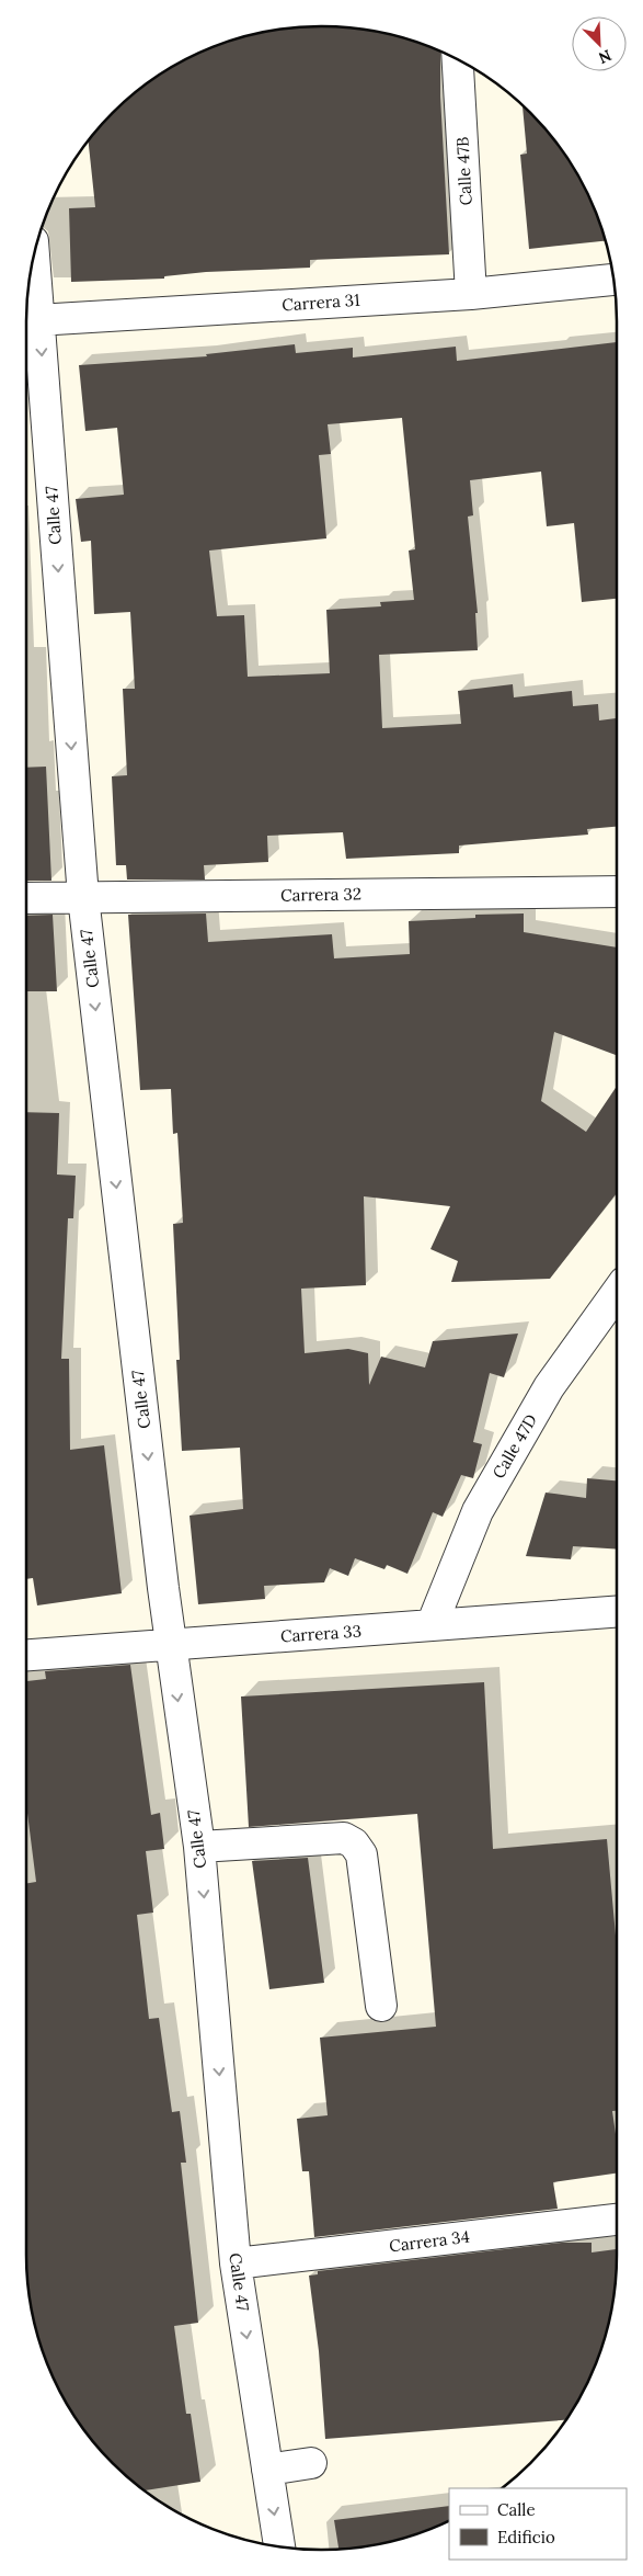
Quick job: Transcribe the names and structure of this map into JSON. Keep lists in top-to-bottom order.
{
  "streets": {
    "street": [
      "Calle 47B",
      "Carrera 31",
      "Calle 47",
      "Carrera 32",
      "Calle 47D",
      "Carrera 33",
      "Carrera 34"
    ]
  },
  "crossings": [
    ["Calle 47B", "Carrera 31"],
    ["Carrera 31", "Calle 47"],
    ["Calle 47", "Carrera 32"],
    ["Calle 47", "Carrera 33"],
    ["Calle 47", "Carrera 34"],
    ["Calle 47D", "Carrera 33"]
  ],
  "one_way": ["Calle 47"],
  "legend": ["Calle", "Edificio"],
  "north": "bottom right"
}
